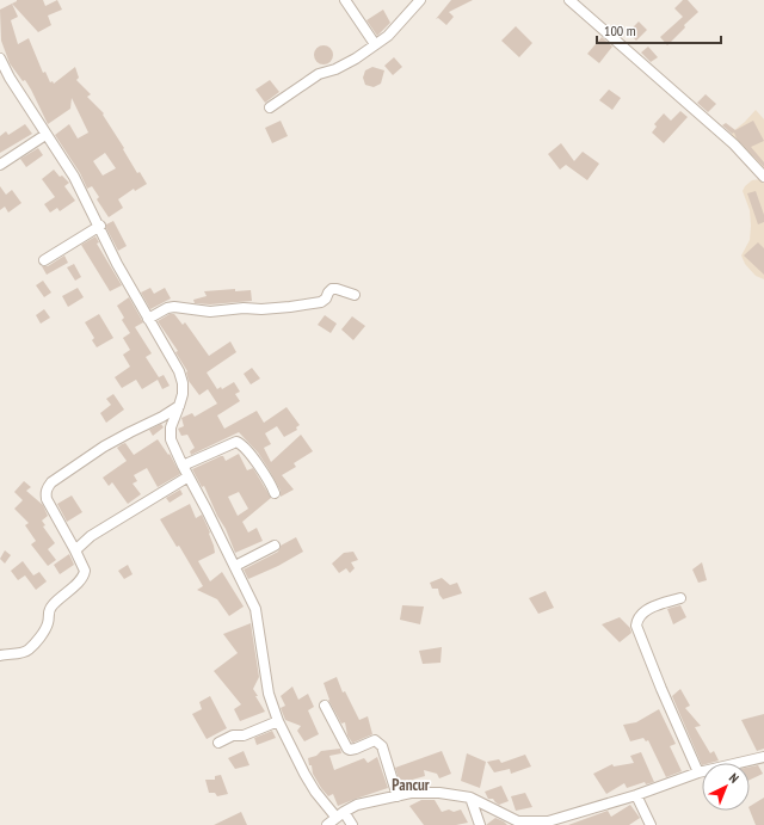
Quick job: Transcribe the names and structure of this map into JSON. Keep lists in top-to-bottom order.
{
  "districts": ["Pancur"],
  "scale_bar": "100 m",
  "north": "top right"
}
